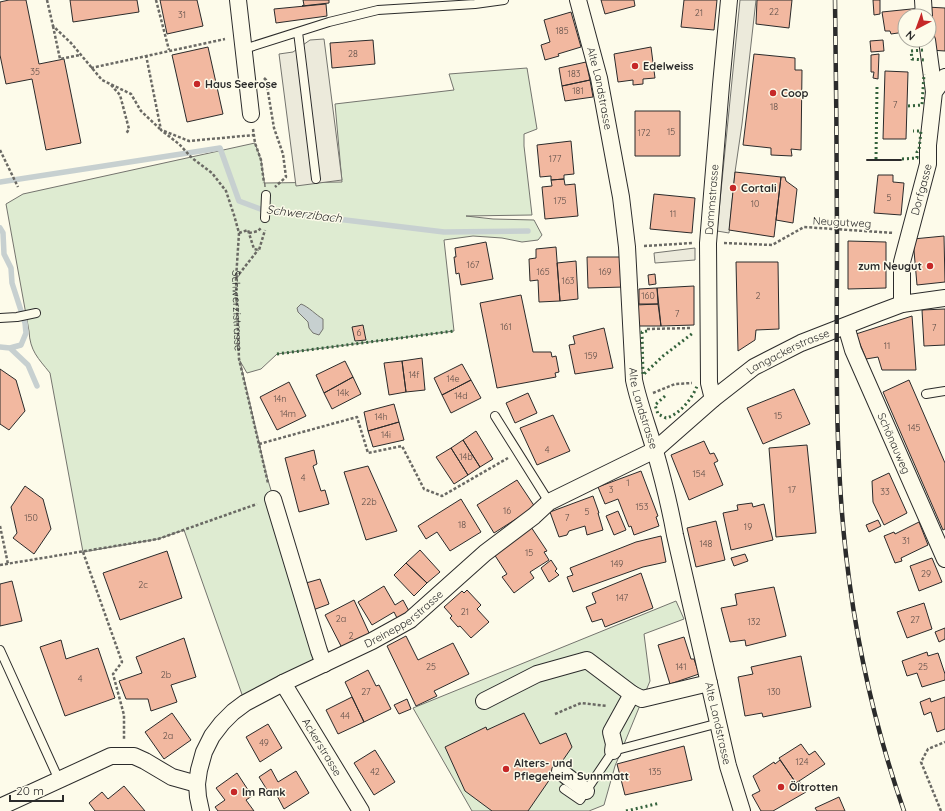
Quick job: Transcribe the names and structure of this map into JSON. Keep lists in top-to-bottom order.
{
  "streets": {
    "street": [
      "Alte Landstrasse",
      "Dorfgasse",
      "Dammstrasse",
      "Langackerstrasse",
      "Schönauweg",
      "Dreinepperstrasse",
      "Ackerstrasse"
    ],
    "path": ["Neugutweg", "Schwerzistrasse"]
  },
  "crossings": [
    ["Alte Landstrasse", "Langackerstrasse"],
    ["Alte Landstrasse", "Dreinepperstrasse"],
    ["Dorfgasse", "Neugutweg"],
    ["Dorfgasse", "Langackerstrasse"],
    ["Dammstrasse", "Neugutweg"],
    ["Dammstrasse", "Langackerstrasse"],
    ["Langackerstrasse", "Schönauweg"],
    ["Langackerstrasse", "Dreinepperstrasse"],
    ["Dreinepperstrasse", "Ackerstrasse"]
  ],
  "water": ["Schwerzibach"],
  "places": [
    "Edelweiss",
    "Haus Seerose",
    "Coop",
    "Cortali",
    "zum Neugut",
    "Alters- und Pflegeheim Sunnmatt",
    "Öltrotten",
    "Im Rank"
  ],
  "house_numbers": [
    "22",
    "21",
    "31",
    "185",
    "28",
    "35",
    "183",
    "181",
    "7",
    "18",
    "15",
    "172",
    "177",
    "5",
    "175",
    "10",
    "11",
    "167",
    "165",
    "169",
    "163",
    "160",
    "2",
    "7",
    "161",
    "7",
    "6",
    "11",
    "159",
    "14f",
    "14e",
    "14k",
    "14d",
    "14n",
    "14m",
    "15",
    "14h",
    "145",
    "14i",
    "4",
    "14b",
    "154",
    "4",
    "1",
    "3",
    "17",
    "33",
    "22b",
    "153",
    "16",
    "5",
    "150",
    "7",
    "18",
    "19",
    "31",
    "148",
    "15",
    "149",
    "29",
    "2c",
    "147",
    "21",
    "2a",
    "27",
    "132",
    "2",
    "25",
    "141",
    "25",
    "2b",
    "4",
    "27",
    "130",
    "44",
    "2a",
    "49",
    "124",
    "42",
    "135"
  ],
  "scale_bar": "20 m",
  "north": "bottom left"
}
